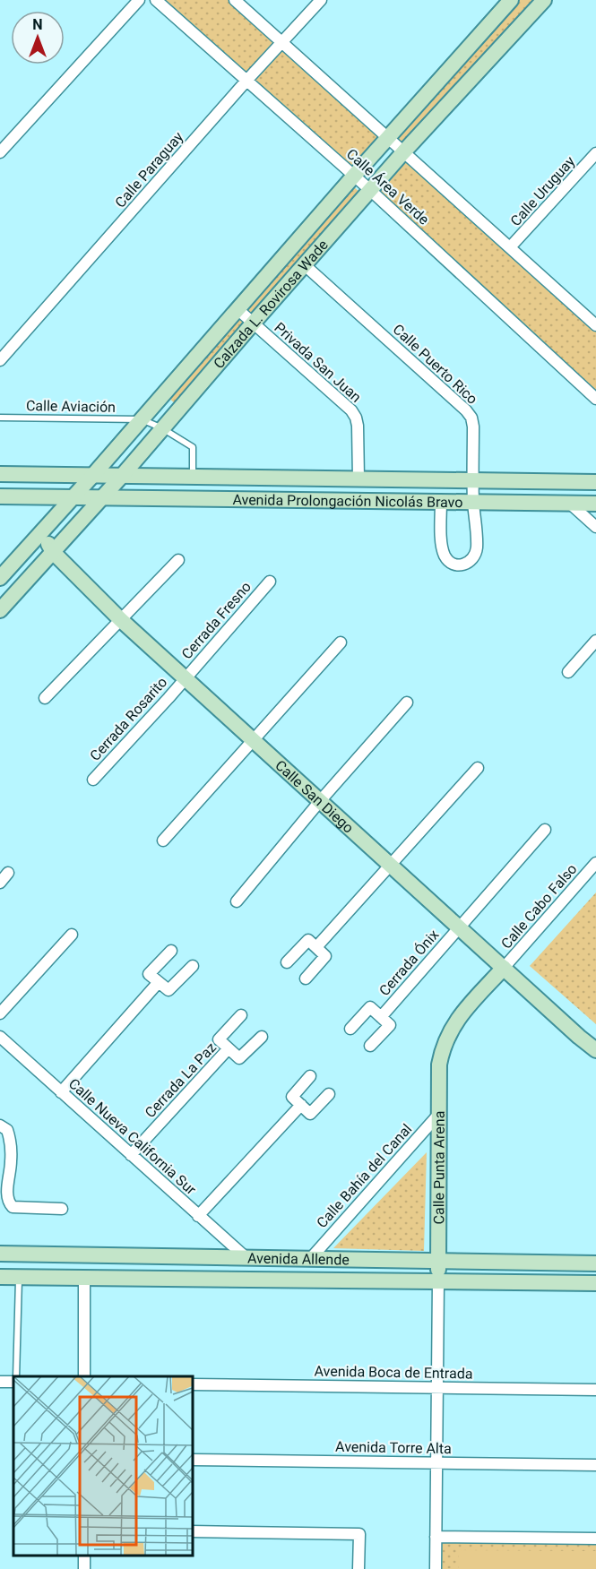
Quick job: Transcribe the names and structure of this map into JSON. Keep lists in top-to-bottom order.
{
  "streets": {
    "street": [
      "Calle Paraguay",
      "Calle Área Verde",
      "Calle Uruguay",
      "Calzada L. Rovirosa Wade",
      "Privada San Juan",
      "Calle Puerto Rico",
      "Avenida Prolongación Nicolás Bravo",
      "Cerrada Fresno",
      "Cerrada Rosarito",
      "Calle San Diego",
      "Calle Cabo Falso",
      "Cerrada Ónix",
      "Cerrada La Paz",
      "Calle Nueva California Sur",
      "Calle Punta Arena",
      "Calle Bahía del Canal",
      "Avenida Allende",
      "Avenida Boca de Entrada",
      "Avenida Torre Alta"
    ],
    "lane": ["Calle Aviación"]
  },
  "crossings": [
    ["Calle Paraguay", "Calle Área Verde"],
    ["Calle Área Verde", "Calzada L. Rovirosa Wade"],
    ["Calzada L. Rovirosa Wade", "Privada San Juan"],
    ["Calzada L. Rovirosa Wade", "Calle Puerto Rico"],
    ["Calzada L. Rovirosa Wade", "Calle Aviación"],
    ["Calzada L. Rovirosa Wade", "Avenida Prolongación Nicolás Bravo"],
    ["Calzada L. Rovirosa Wade", "Calle San Diego"],
    ["Privada San Juan", "Avenida Prolongación Nicolás Bravo"],
    ["Calle Puerto Rico", "Avenida Prolongación Nicolás Bravo"],
    ["Cerrada Fresno", "Cerrada Rosarito"],
    ["Cerrada Fresno", "Calle San Diego"],
    ["Cerrada Rosarito", "Calle San Diego"],
    ["Calle San Diego", "Calle Cabo Falso"],
    ["Calle San Diego", "Cerrada Ónix"],
    ["Calle San Diego", "Calle Punta Arena"],
    ["Calle Cabo Falso", "Calle Punta Arena"],
    ["Cerrada La Paz", "Calle Nueva California Sur"],
    ["Calle Nueva California Sur", "Avenida Allende"],
    ["Calle Punta Arena", "Calle Bahía del Canal"],
    ["Calle Punta Arena", "Avenida Allende"],
    ["Calle Punta Arena", "Avenida Boca de Entrada"],
    ["Calle Punta Arena", "Avenida Torre Alta"],
    ["Calle Bahía del Canal", "Avenida Allende"]
  ],
  "north": "top"
}
